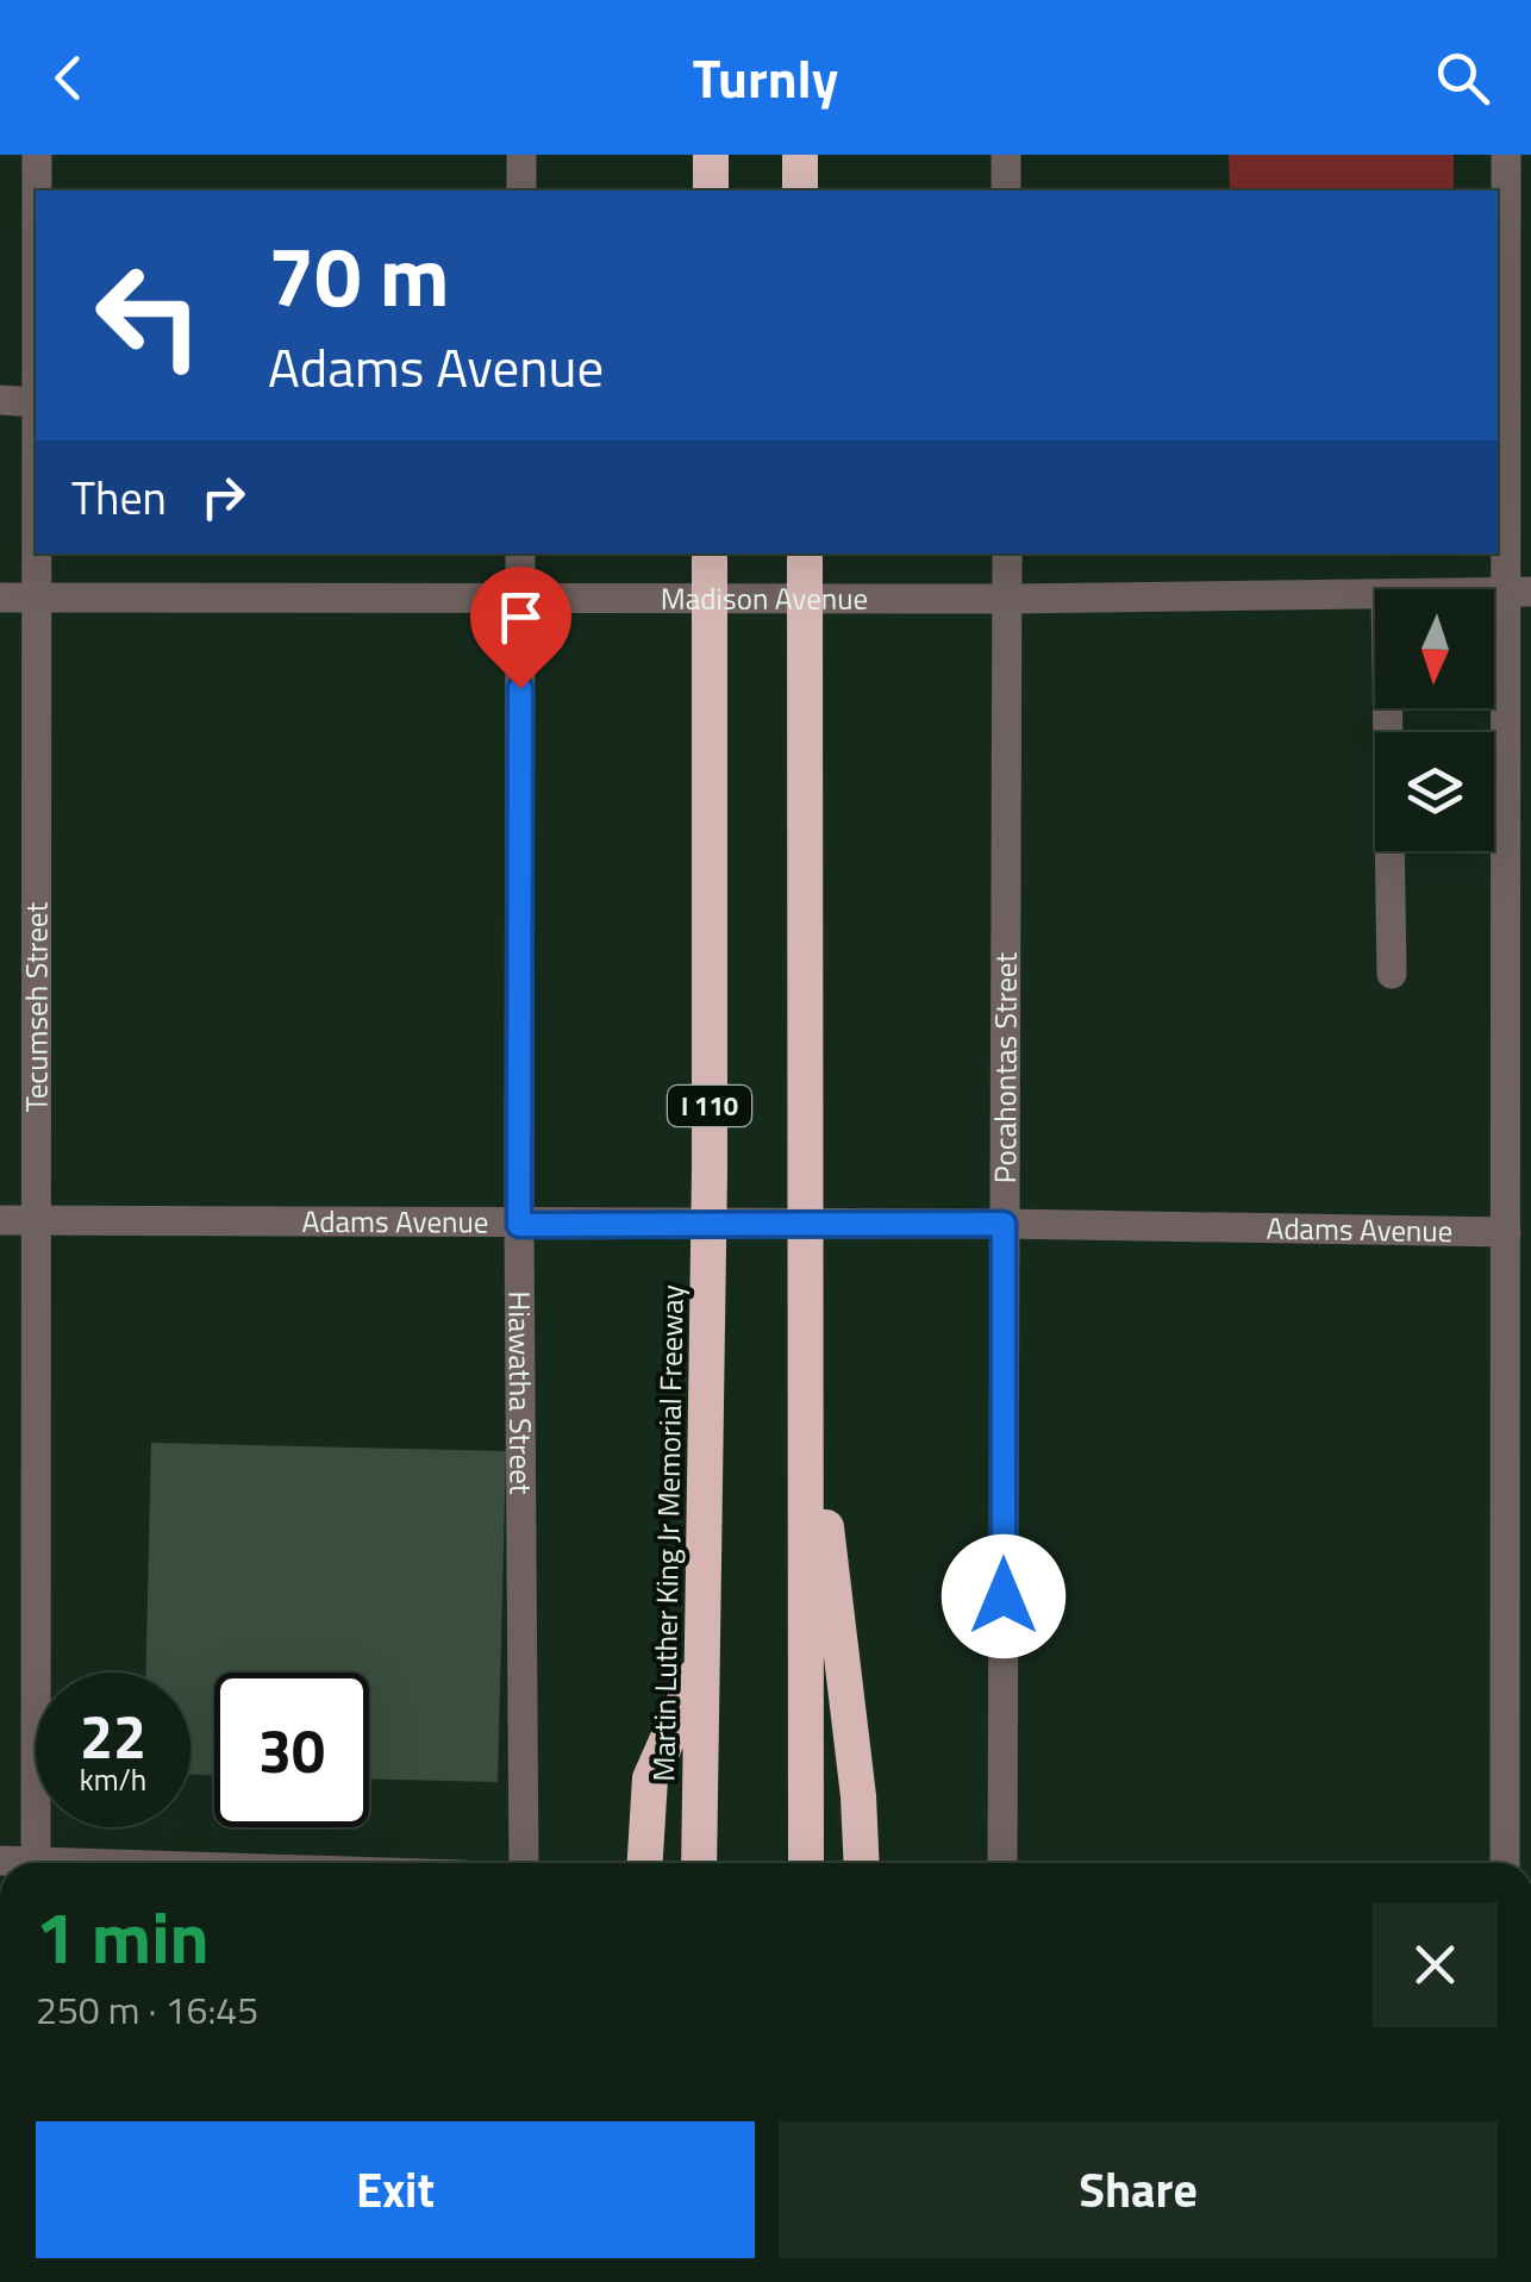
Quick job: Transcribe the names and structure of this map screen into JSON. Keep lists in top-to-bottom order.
{
  "streets": {
    "highway": ["I 110", "Martin Luther King Jr Memorial Freeway"],
    "street": [
      "Madison Avenue",
      "Tecumseh Street",
      "Pocahontas Street",
      "Adams Avenue",
      "Hiawatha Street"
    ]
  },
  "crossings": [
    ["Madison Avenue", "Tecumseh Street"],
    ["Madison Avenue", "Pocahontas Street"],
    ["Madison Avenue", "Hiawatha Street"],
    ["Tecumseh Street", "Adams Avenue"],
    ["Pocahontas Street", "Adams Avenue"],
    ["Adams Avenue", "Hiawatha Street"]
  ],
  "north": "bottom",
  "page": {
    "header": "Turnly",
    "turn": ["70 m", "Adams Avenue"],
    "then": "Then",
    "speed": "22 km/h",
    "limit": "30",
    "heading": ["1 min", "250 m · 16:45"],
    "buttons": ["Exit", "Share"]
  }
}
